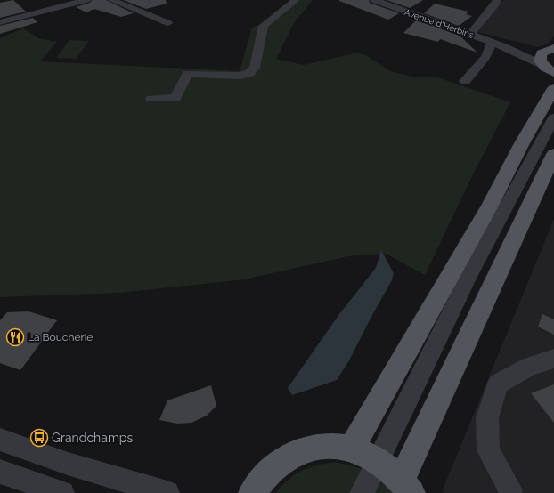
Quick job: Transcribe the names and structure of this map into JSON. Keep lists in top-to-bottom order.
{
  "streets": {
    "street": ["Avenue d'Herbins"]
  },
  "places": {
    "restaurant": ["La Boucherie"],
    "bus stop": ["Grandchamps"]
  }
}
